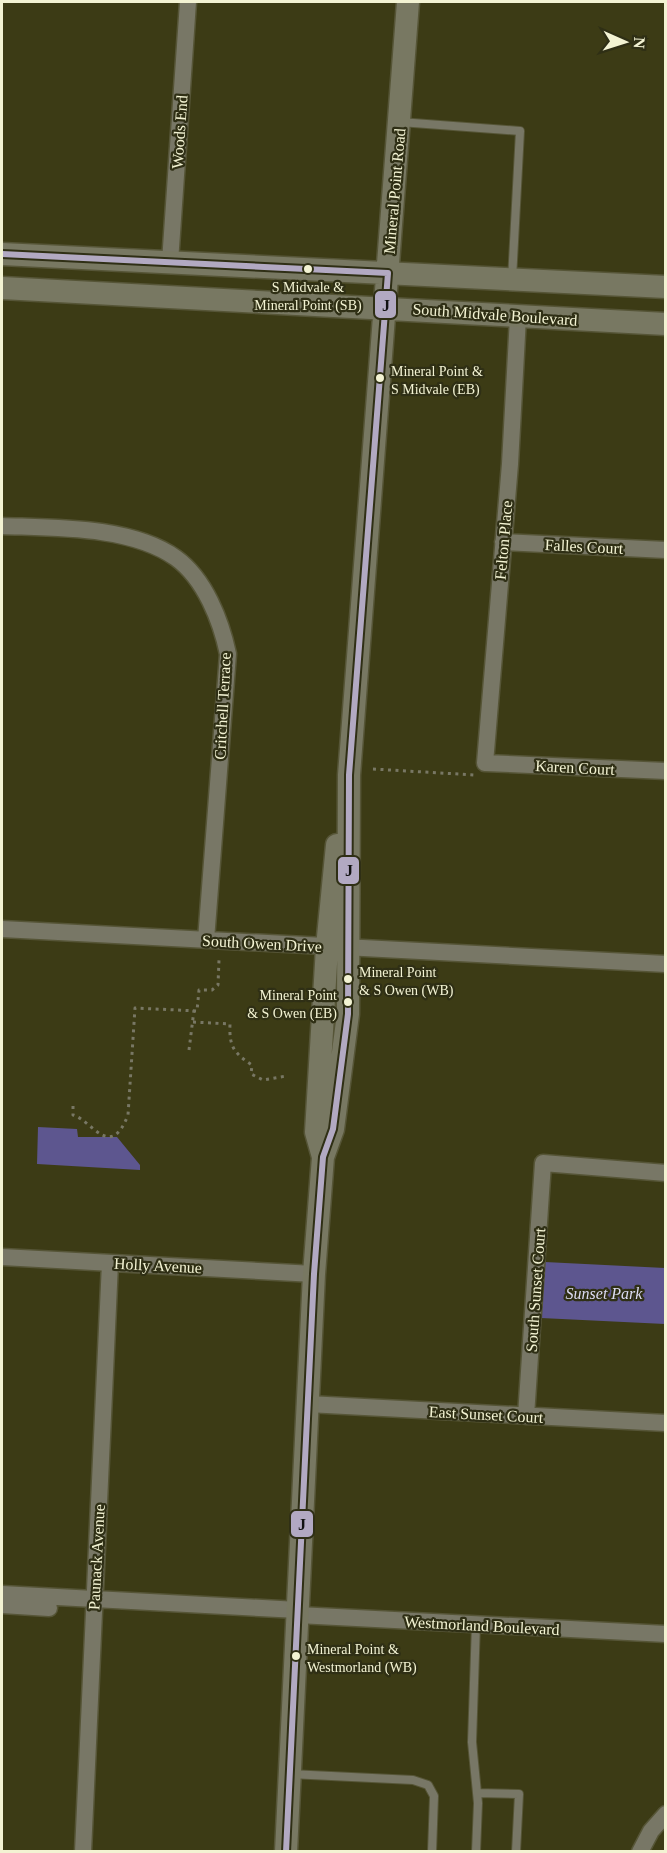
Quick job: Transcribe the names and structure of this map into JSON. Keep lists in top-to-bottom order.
{
  "streets": {
    "main road": ["Mineral Point Road", "South Midvale Boulevard"],
    "street": [
      "Woods End",
      "Felton Place",
      "Falles Court",
      "Critchell Terrace",
      "Karen Court",
      "South Owen Drive",
      "Holly Avenue",
      "South Sunset Court",
      "East Sunset Court",
      "Paunack Avenue",
      "Westmorland Boulevard"
    ]
  },
  "crossings": [
    ["Woods End", "South Midvale Boulevard"],
    ["Mineral Point Road", "South Midvale Boulevard"],
    ["Mineral Point Road", "South Owen Drive"],
    ["Mineral Point Road", "Holly Avenue"],
    ["Mineral Point Road", "East Sunset Court"],
    ["Mineral Point Road", "Westmorland Boulevard"],
    ["South Midvale Boulevard", "Felton Place"],
    ["Felton Place", "Falles Court"],
    ["Felton Place", "Karen Court"],
    ["Critchell Terrace", "South Owen Drive"],
    ["Holly Avenue", "Paunack Avenue"],
    ["South Sunset Court", "East Sunset Court"],
    ["Paunack Avenue", "Westmorland Boulevard"]
  ],
  "parks": ["Sunset Park"],
  "places": [
    "S Midvale & Mineral Point (SB)",
    "Mineral Point & S Midvale (EB)",
    "Mineral Point & S Owen (WB)",
    "Mineral Point & S Owen (EB)",
    "Mineral Point & Westmorland (WB)"
  ],
  "lines": ["transit line J"],
  "north": "right"
}
